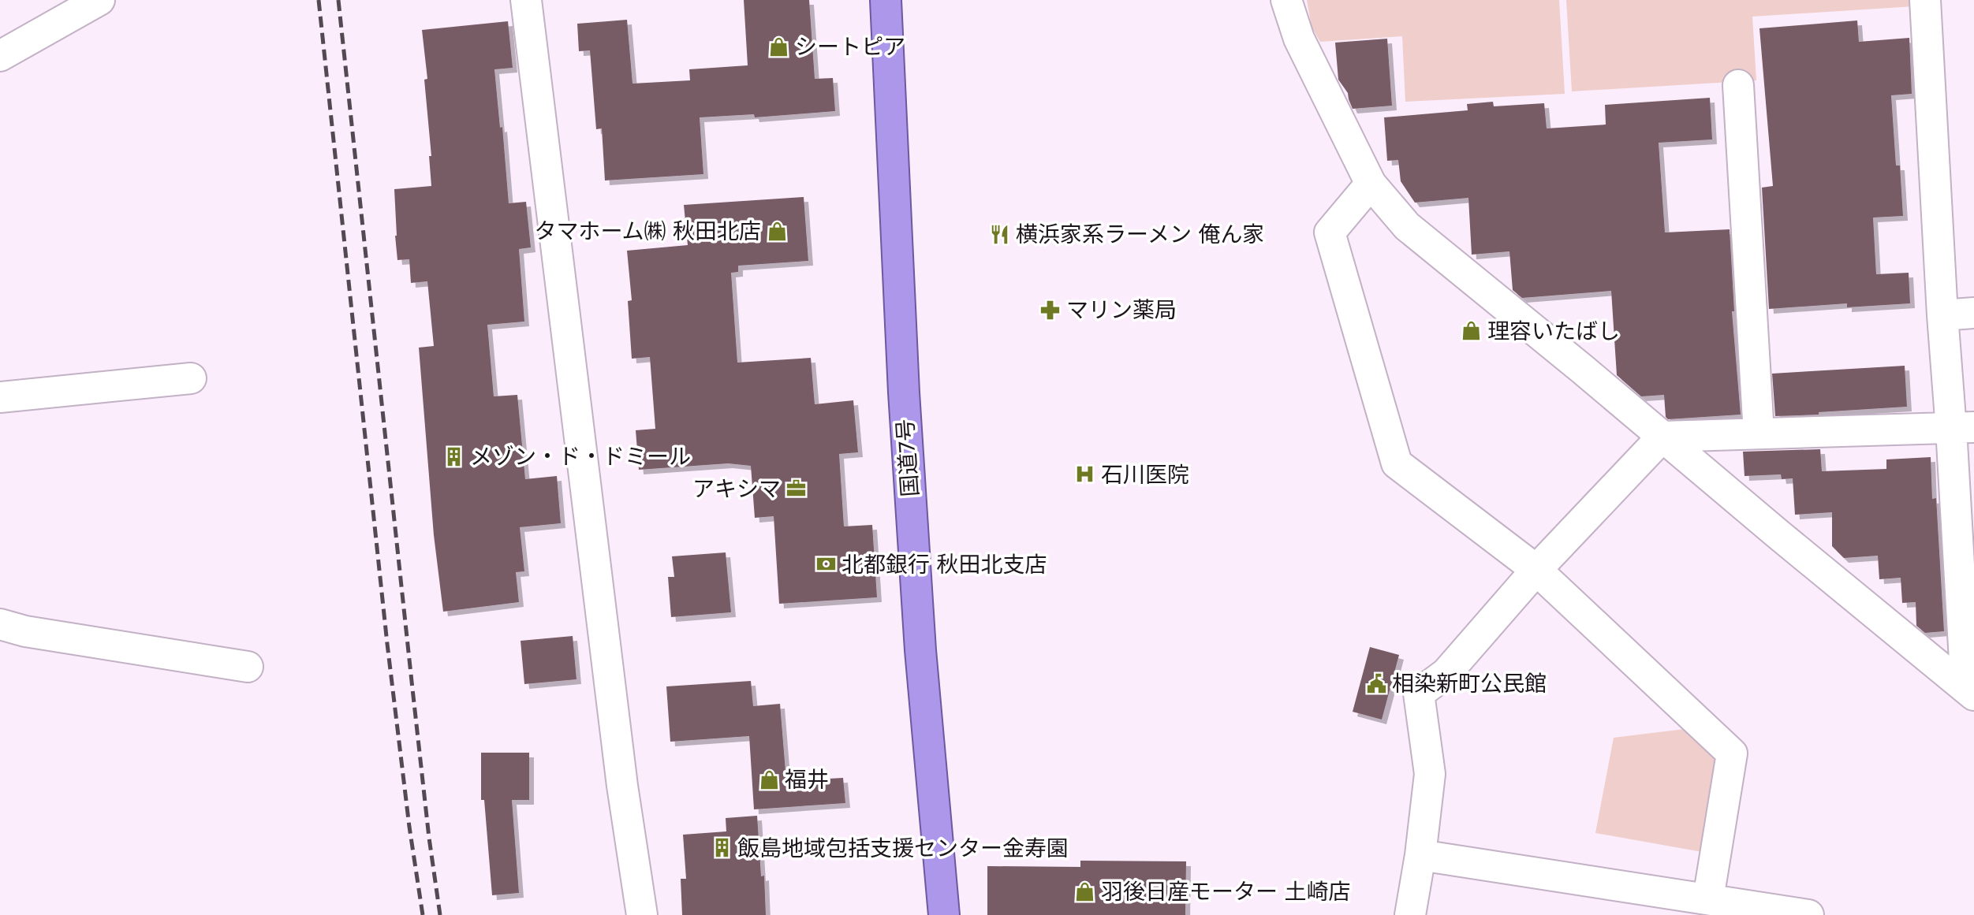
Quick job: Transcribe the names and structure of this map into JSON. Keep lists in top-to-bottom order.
{
  "streets": {
    "highway": ["国道7号"]
  },
  "places": {
    "shop": [
      "シートピア",
      "タマホーム㈱ 秋田北店",
      "理容いたばし",
      "福井",
      "羽後日産モーター 土崎店"
    ],
    "restaurant": ["横浜家系ラーメン 俺ん家"],
    "pharmacy": ["マリン薬局"],
    "building": ["メゾン・ド・ドミール", "飯島地域包括支援センター金寿園"],
    "hospital": ["石川医院"],
    "office": ["アキシマ"],
    "bank": ["北都銀行 秋田北支店"],
    "public building": ["相染新町公民館"]
  }
}
